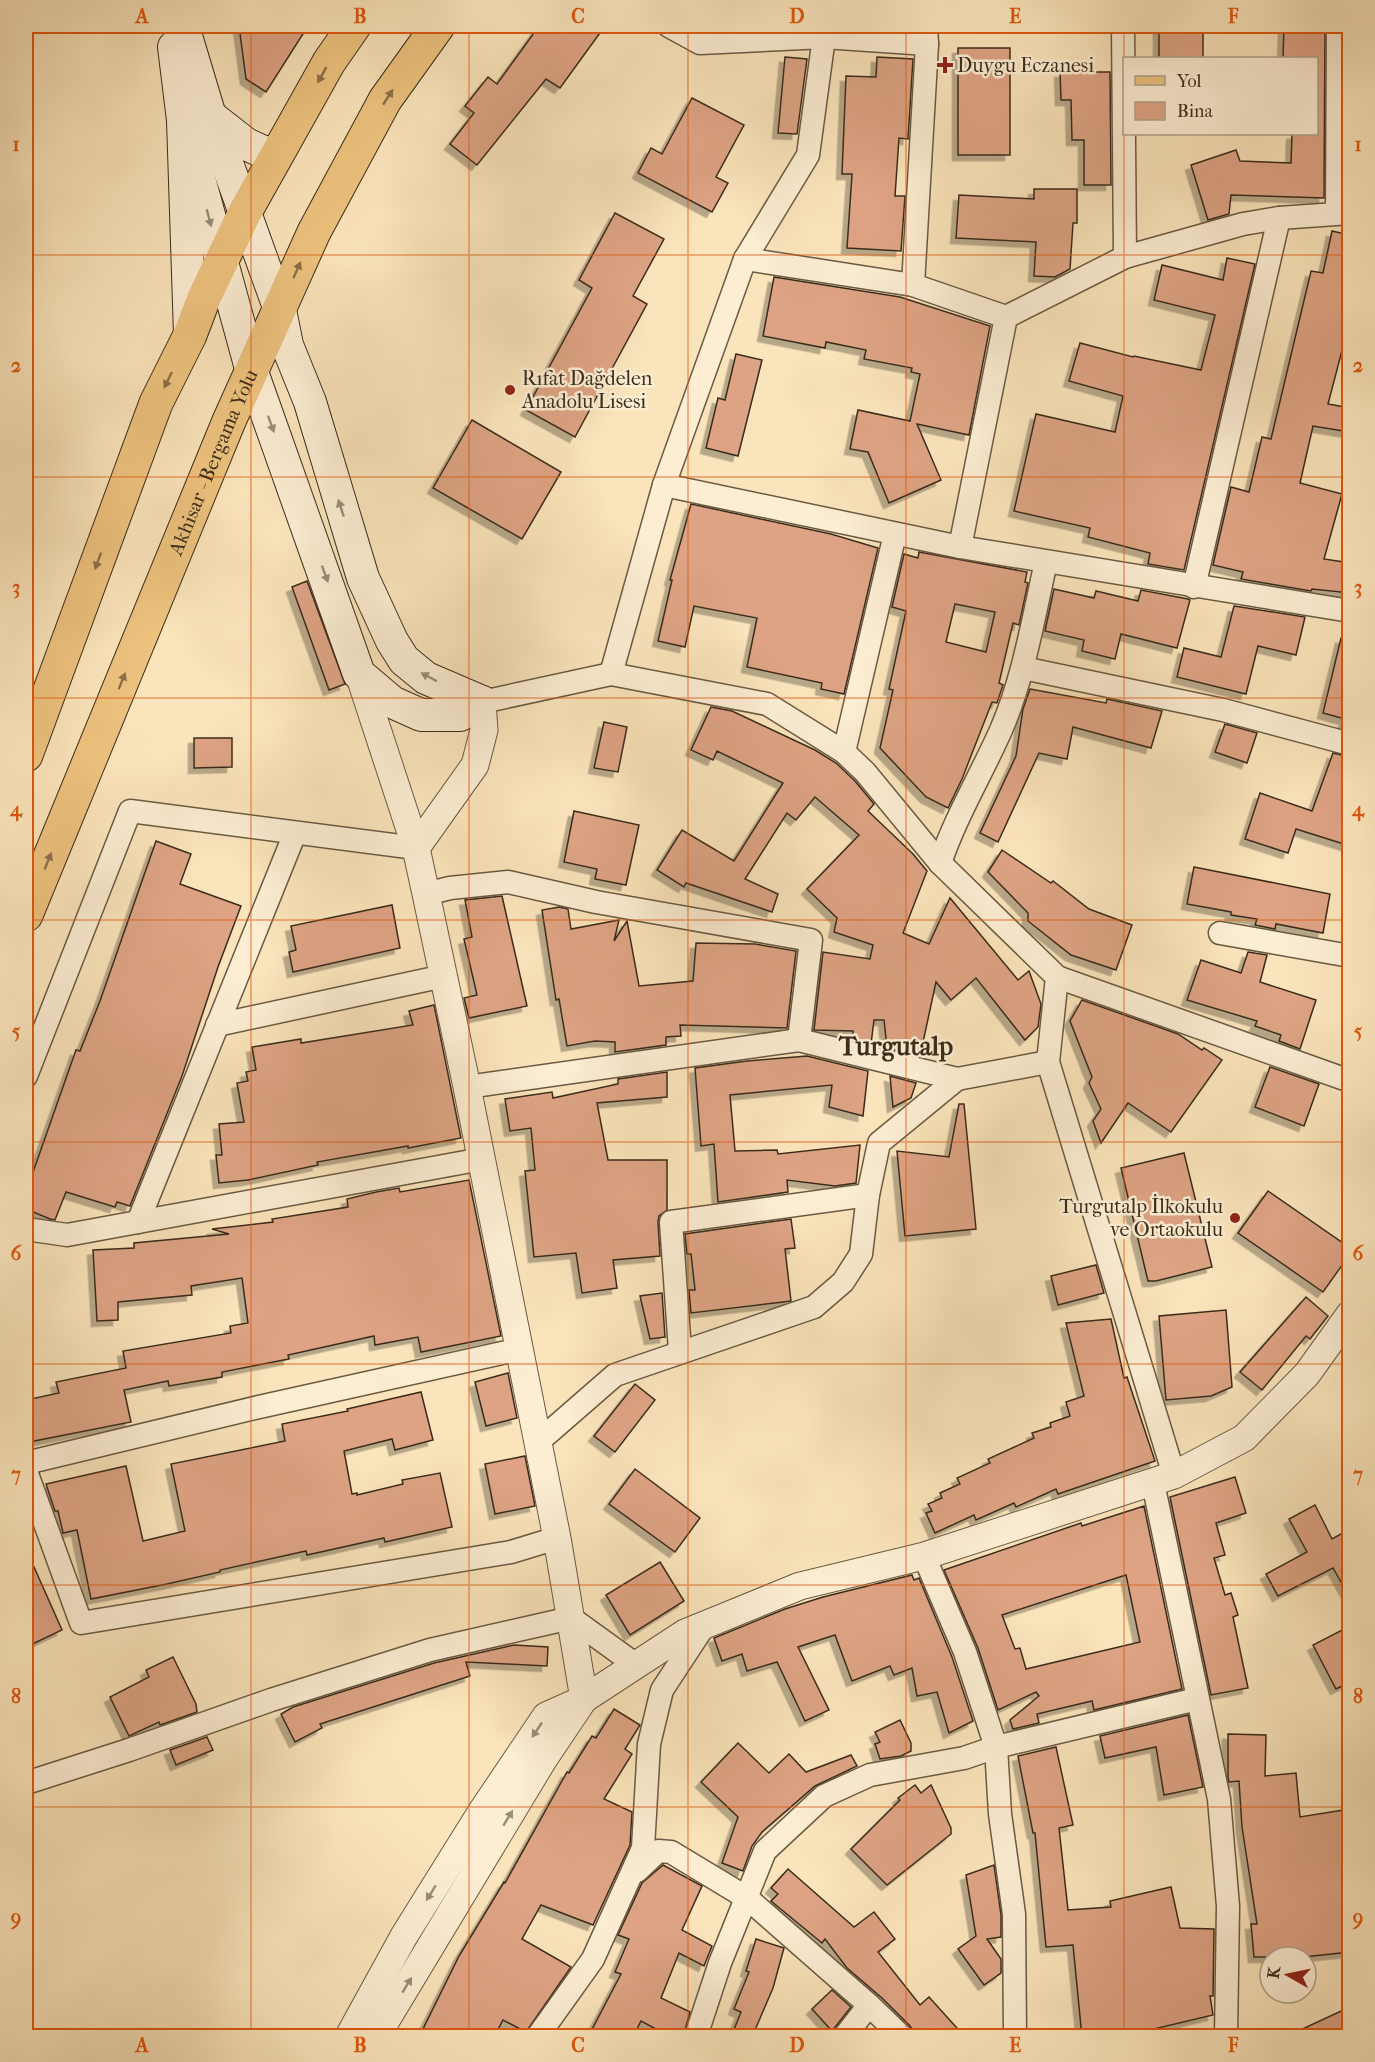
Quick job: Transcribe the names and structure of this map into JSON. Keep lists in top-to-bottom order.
{
  "streets": {
    "main road": ["Akhisar - Bergama Yolu"]
  },
  "districts": ["Turgutalp"],
  "places": {
    "health": ["Duygu Eczanesi"],
    "other": ["Rıfat Dağdelen Anadolu Lisesi", "Turgutalp İlkokulu ve Ortaokulu"]
  },
  "legend": ["Yol", "Bina"],
  "north": "left",
  "grid": {
    "columns": [
      "A",
      "B",
      "C",
      "D",
      "E",
      "F"
    ],
    "rows": [
      "1",
      "2",
      "3",
      "4",
      "5",
      "6",
      "7",
      "8",
      "9"
    ]
  }
}
